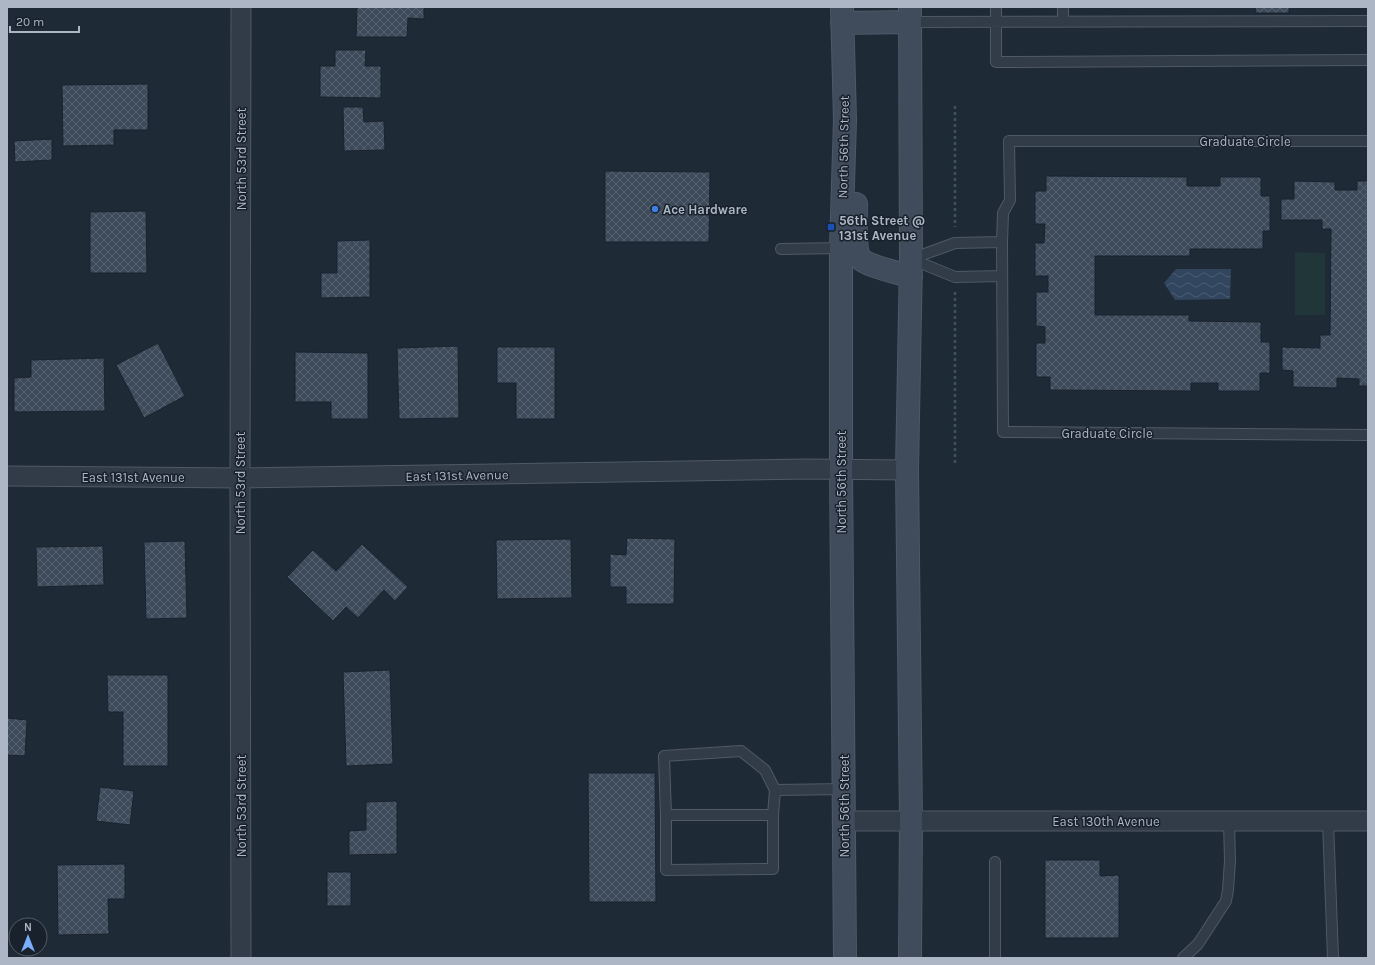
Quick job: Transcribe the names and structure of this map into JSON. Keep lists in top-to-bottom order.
{
  "streets": {
    "main road": ["North 56th Street"],
    "street": ["North 53rd Street", "East 131st Avenue", "East 130th Avenue"],
    "lane": ["Graduate Circle"]
  },
  "crossings": [
    ["North 56th Street", "East 131st Avenue"],
    ["North 56th Street", "East 130th Avenue"],
    ["North 53rd Street", "East 131st Avenue"]
  ],
  "places": {
    "other": ["Ace Hardware"],
    "transit": ["56th Street @ 131st Avenue"]
  },
  "scale_bar": "20 m",
  "north": "top"
}
